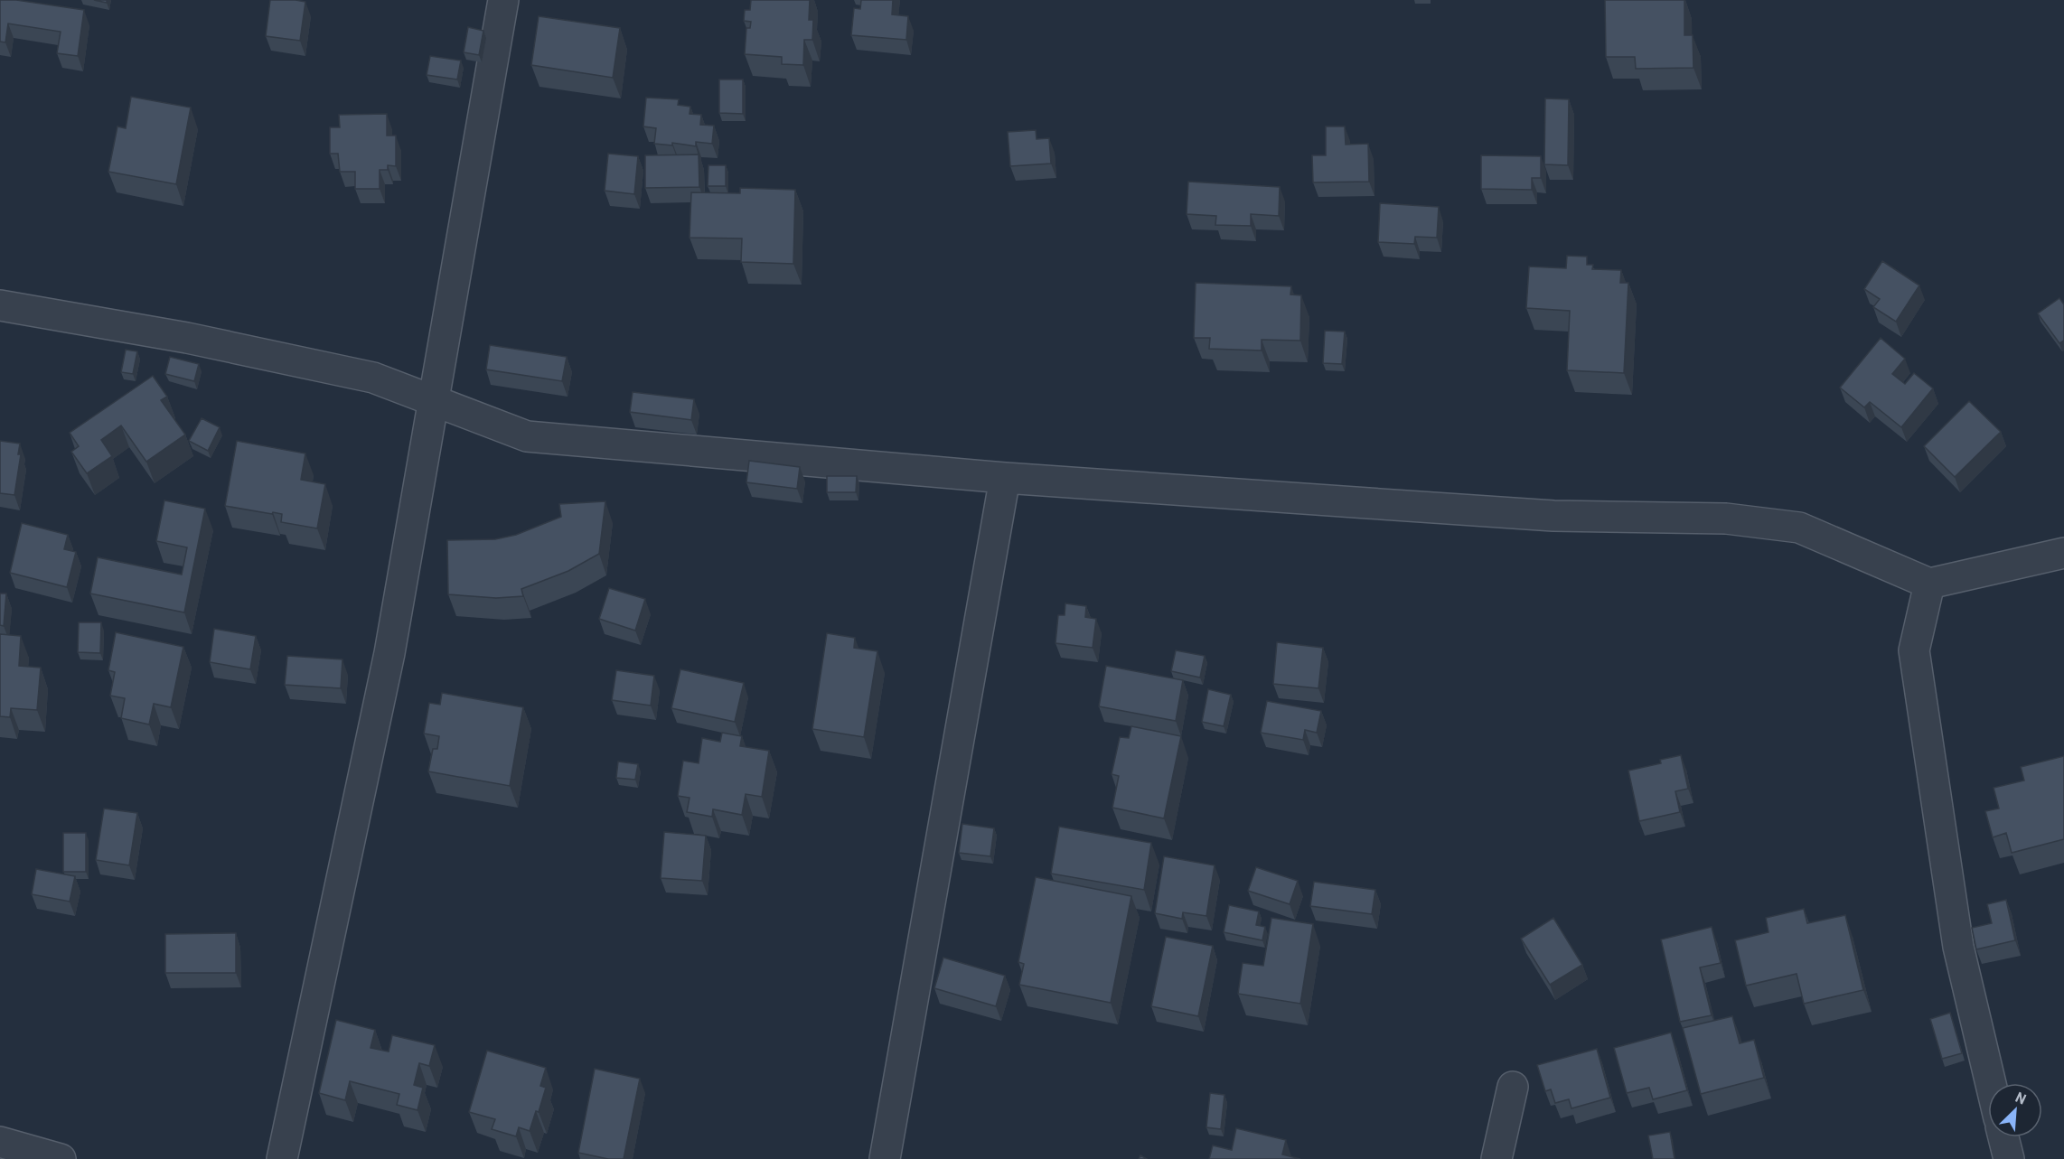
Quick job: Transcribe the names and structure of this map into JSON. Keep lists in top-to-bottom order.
{
  "north": "top right"
}
